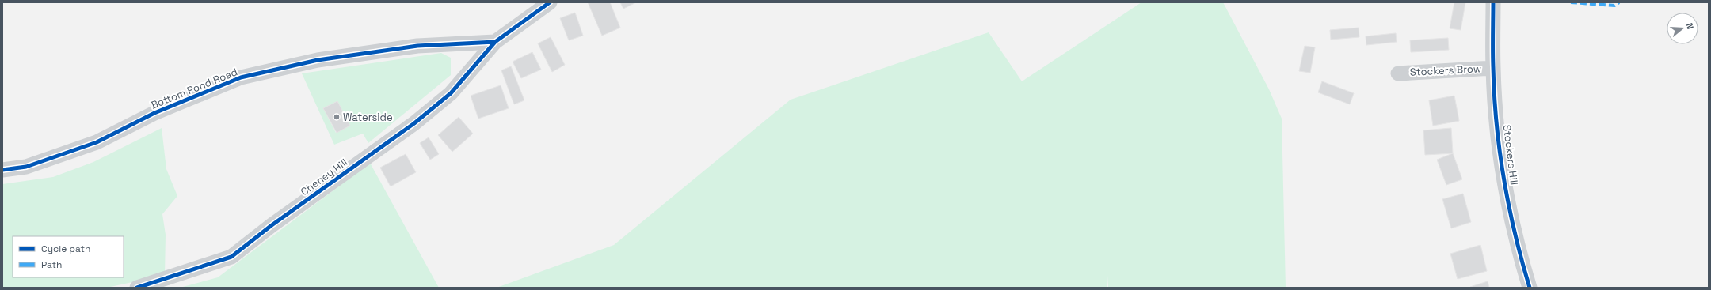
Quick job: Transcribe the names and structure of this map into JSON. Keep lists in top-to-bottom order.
{
  "streets": {
    "street": [
      "Stockers Brow",
      "Bottom Pond Road",
      "Stockers Hill",
      "Cheney Hill"
    ]
  },
  "crossings": [
    ["Stockers Brow", "Stockers Hill"],
    ["Bottom Pond Road", "Cheney Hill"]
  ],
  "places": ["Waterside"],
  "legend": ["Cycle path", "Path"],
  "north": "right"
}
